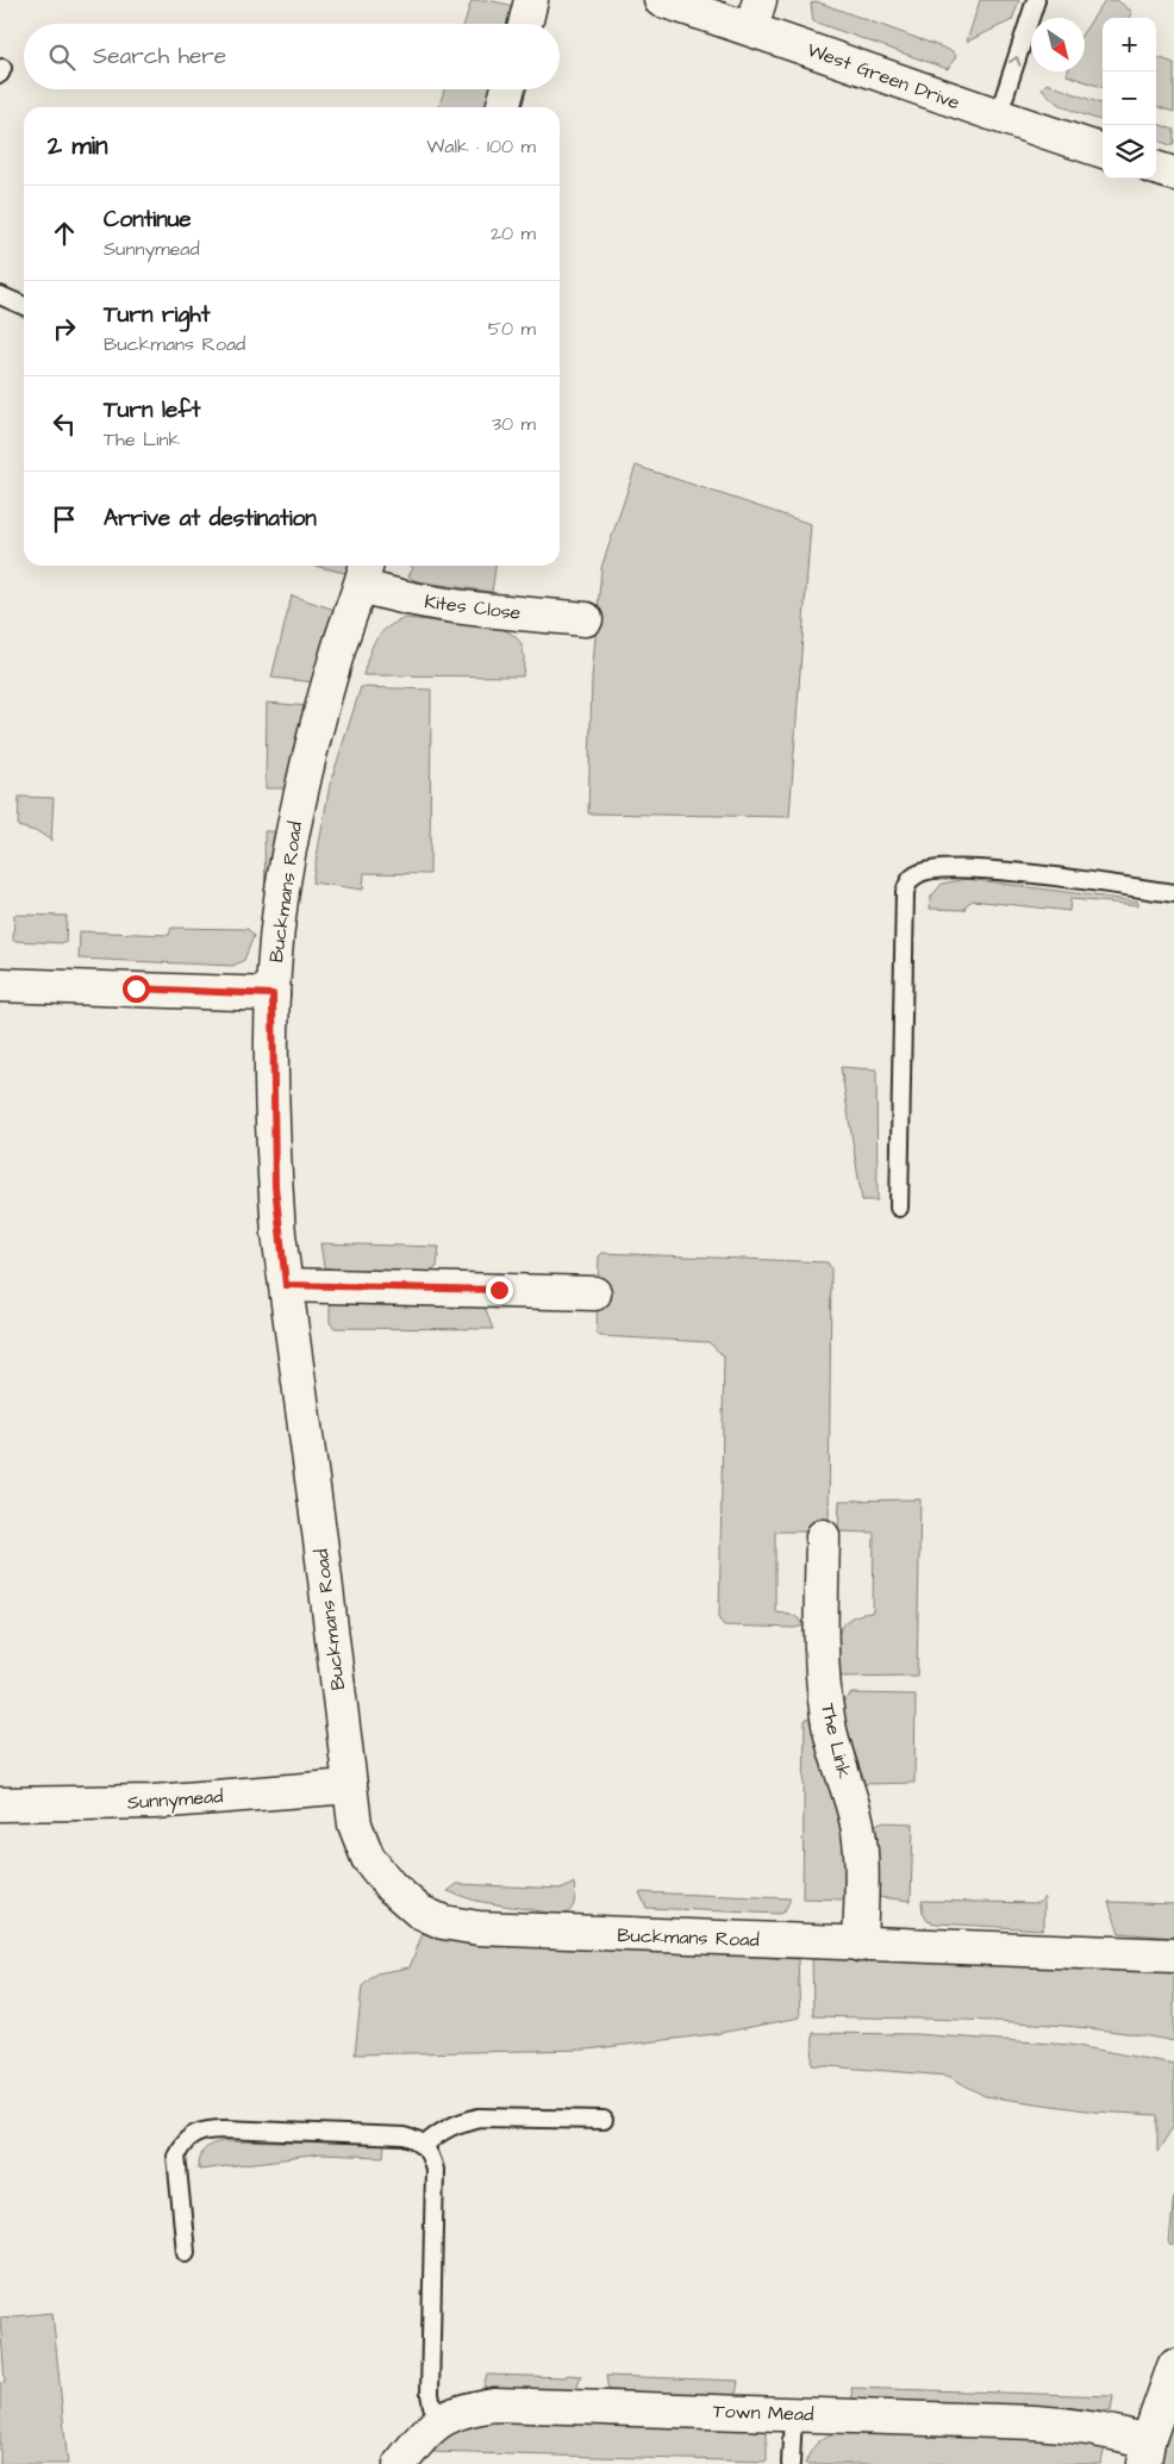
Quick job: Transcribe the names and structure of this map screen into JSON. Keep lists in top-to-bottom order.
{
  "streets": {
    "street": [
      "West Green Drive",
      "Kites Close",
      "Buckmans Road",
      "The Link",
      "Sunnymead",
      "Town Mead"
    ]
  },
  "crossings": [
    ["Kites Close", "Buckmans Road"],
    ["Buckmans Road", "The Link"],
    ["Buckmans Road", "Sunnymead"]
  ],
  "north": "bottom right",
  "page": {
    "map_buttons": ["+", "−"],
    "search": "Search here",
    "heading": ["2 min", "Walk · 100 m"],
    "list": [
      ["Continue", "Sunnymead", "20 m"],
      ["Turn right", "Buckmans Road", "50 m"],
      ["Turn left", "The Link", "30 m"],
      "Arrive at destination"
    ]
  }
}
